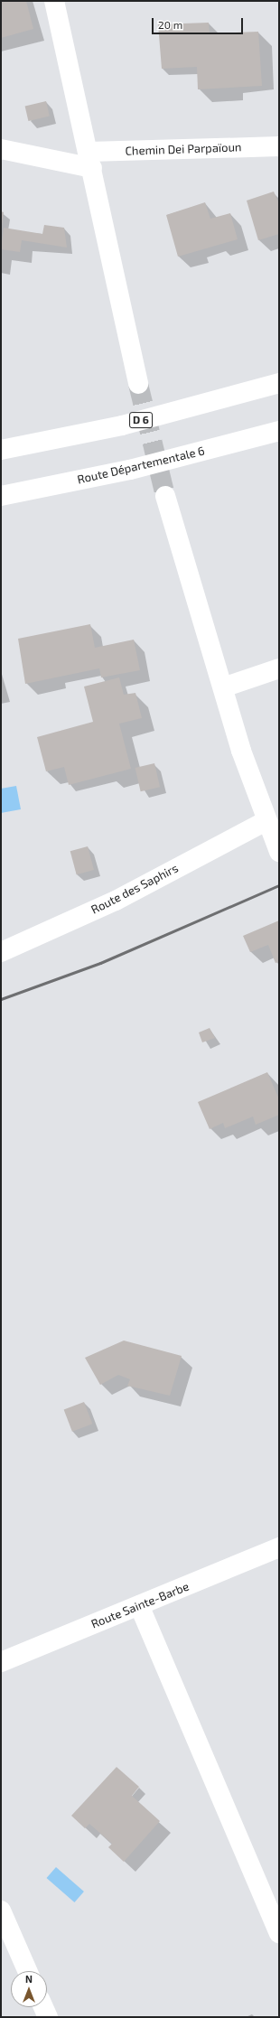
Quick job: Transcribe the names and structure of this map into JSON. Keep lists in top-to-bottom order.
{
  "streets": {
    "main road": [
      "Chemin Dei Parpaïoun",
      "D 6",
      "Route Départementale 6",
      "Route des Saphirs",
      "Route Sainte-Barbe"
    ]
  },
  "scale_bar": "20 m",
  "north": "top"
}
